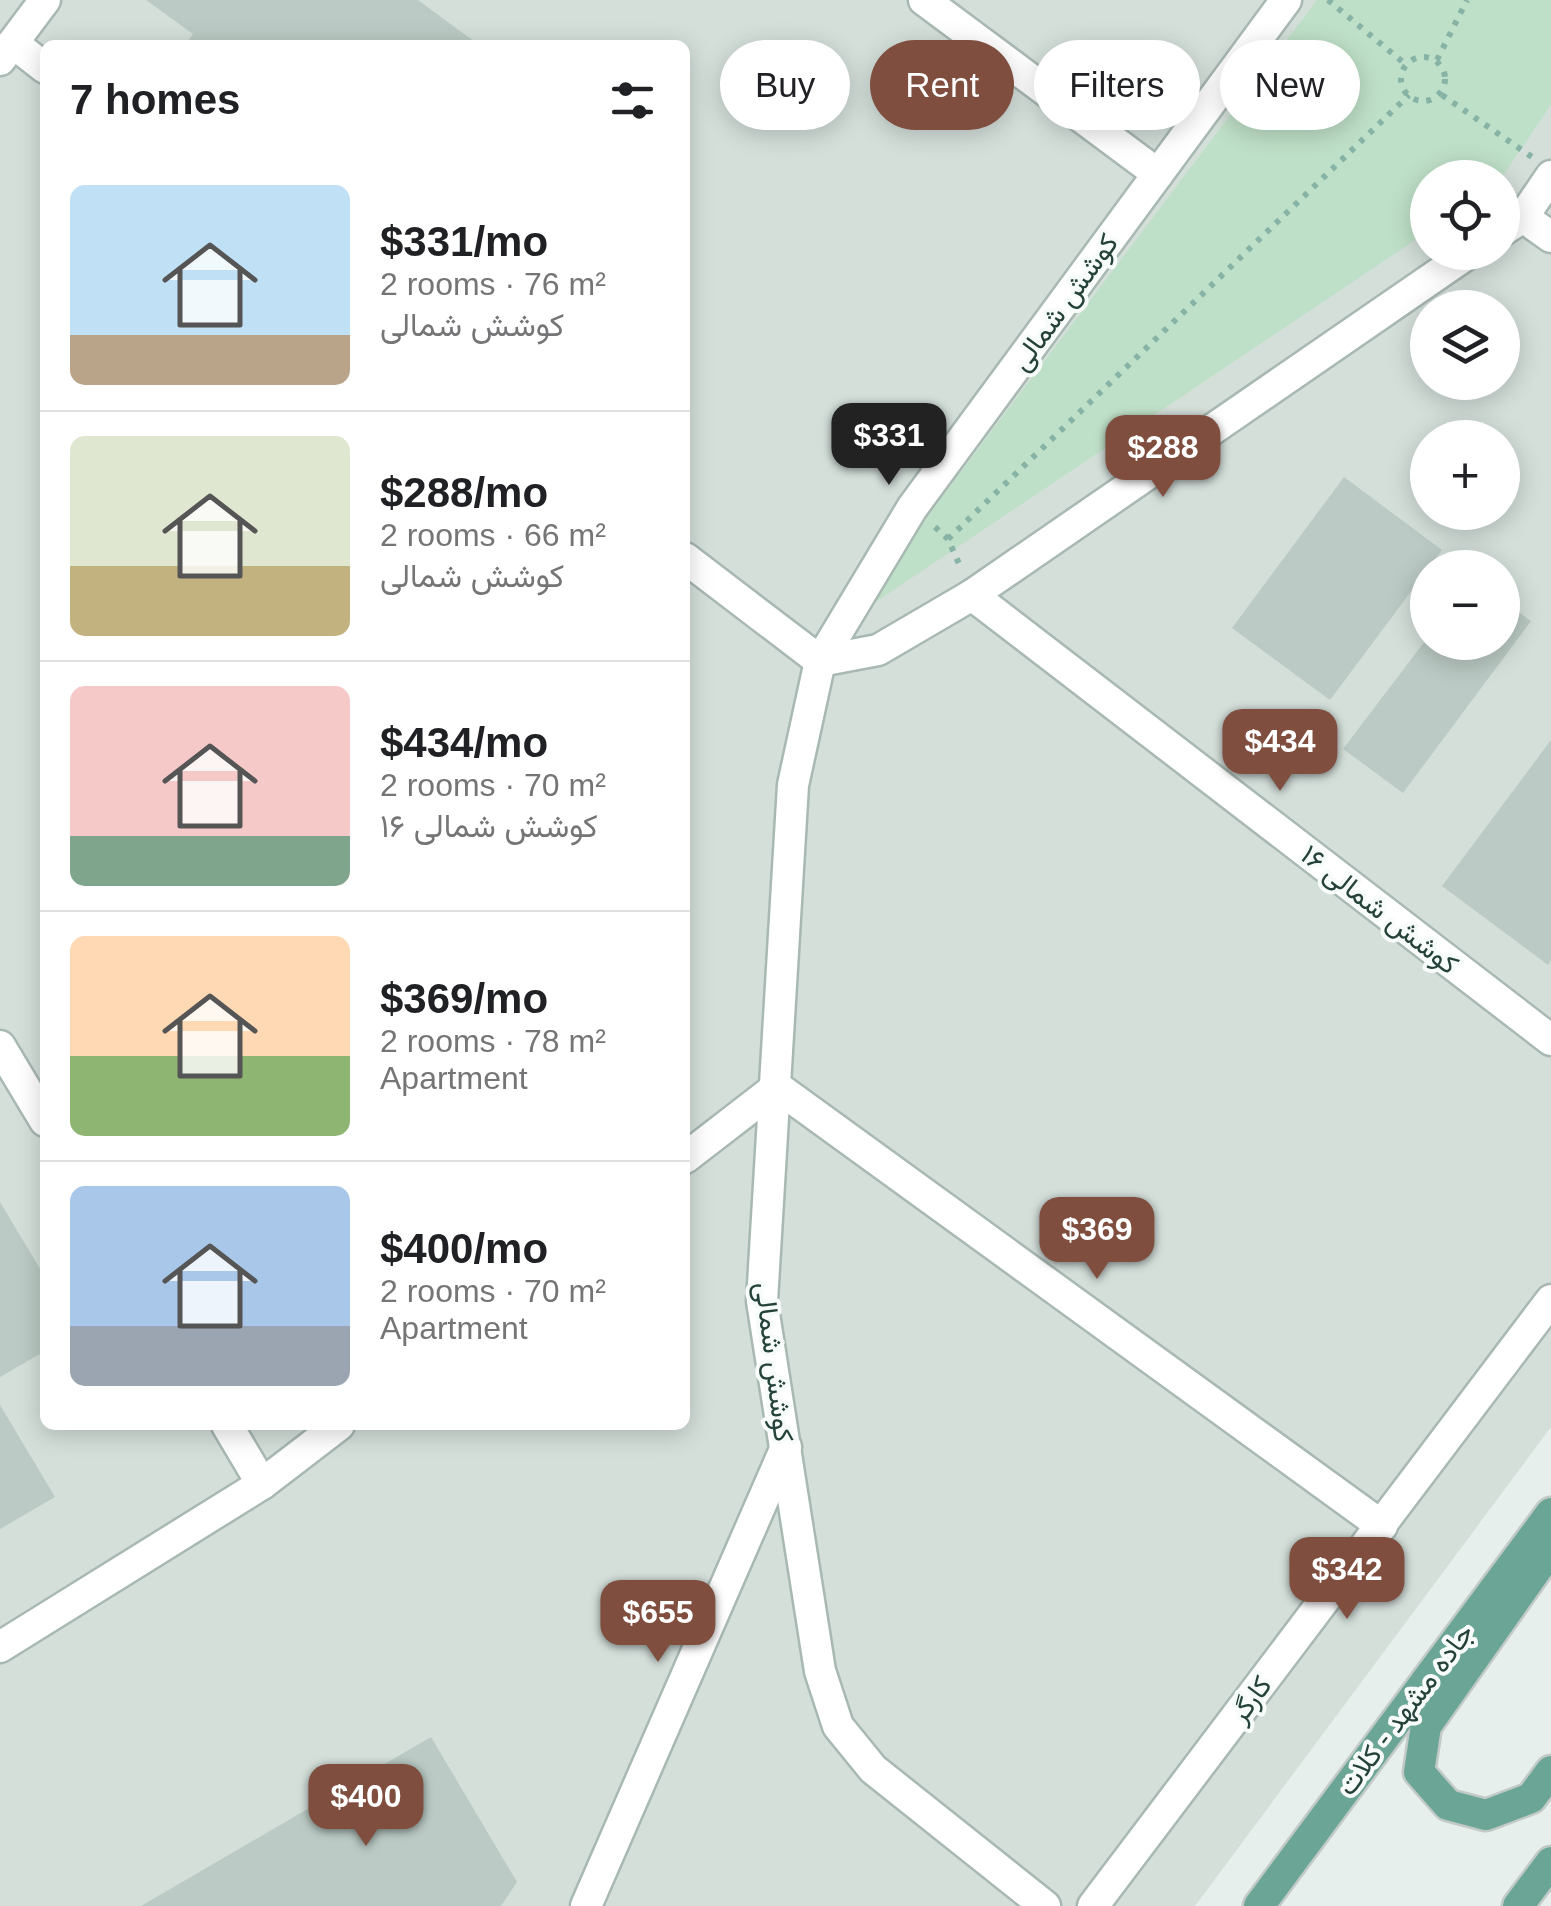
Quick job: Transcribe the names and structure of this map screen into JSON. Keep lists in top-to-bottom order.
{
  "streets": {
    "main road": ["جاده مشهد - کلات"],
    "street": ["کوشش شمالی", "کوشش شمالی ۱۶", "کارگر"]
  },
  "page": {
    "chip": [
      "Buy",
      "Rent",
      "Filters",
      "New"
    ],
    "heading": "7 homes",
    "map_buttons": ["+", "−"],
    "list": [
      {
        "name": "$331/mo",
        "note": "2 rooms · 76 m² · کوشش شمالی"
      },
      {
        "name": "$288/mo",
        "note": "2 rooms · 66 m² · کوشش شمالی"
      },
      {
        "name": "$434/mo",
        "note": "2 rooms · 70 m² · کوشش شمالی ۱۶"
      },
      {
        "name": "$369/mo",
        "note": "2 rooms · 78 m² · Apartment"
      },
      {
        "name": "$400/mo",
        "note": "2 rooms · 70 m² · Apartment"
      }
    ],
    "price": [
      "$331",
      "$288",
      "$434",
      "$369",
      "$342",
      "$655",
      "$400"
    ]
  }
}
